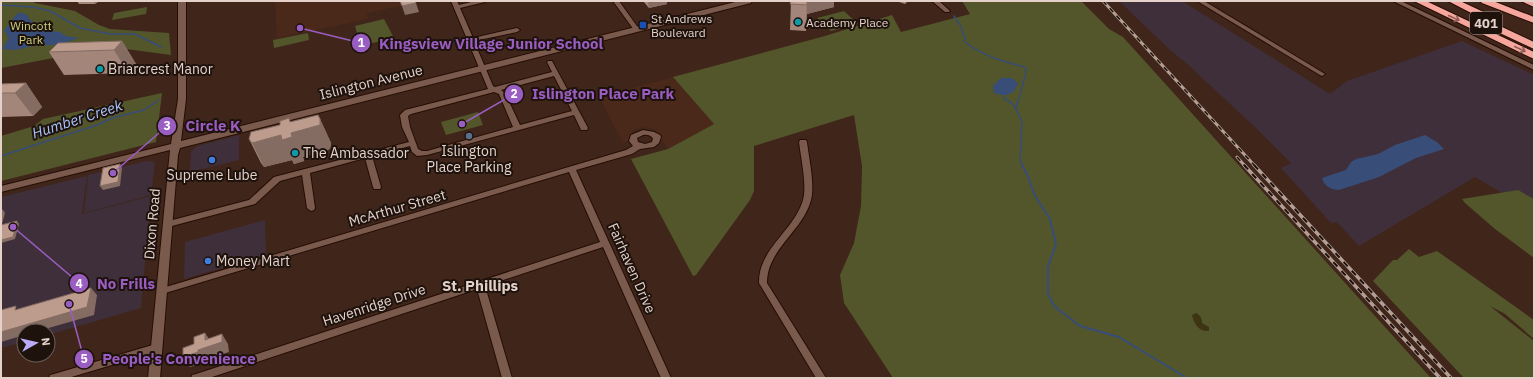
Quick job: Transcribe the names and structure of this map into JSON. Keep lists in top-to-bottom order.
{
  "streets": {
    "highway": ["401"],
    "main road": ["Islington Avenue", "Dixon Road"],
    "street": ["McArthur Street", "Fairhaven Drive", "Havenridge Drive"]
  },
  "crossings": [
    ["Islington Avenue", "Dixon Road"],
    ["McArthur Street", "Dixon Road"],
    ["McArthur Street", "Fairhaven Drive"],
    ["Fairhaven Drive", "Havenridge Drive"]
  ],
  "districts": ["St. Phillips"],
  "water": ["Humber Creek"],
  "parks": ["Wincott Park"],
  "places": {
    "other": [
      "Academy Place",
      "Kingsview Village Junior School",
      "Briarcrest Manor",
      "Islington Place Park",
      "Islington Place Parking",
      "The Ambassador",
      "Supreme Lube",
      "Circle K",
      "No Frills",
      "Money Mart",
      "People's Convenience"
    ],
    "transit": ["St Andrews Boulevard"]
  },
  "north": "right"
}
